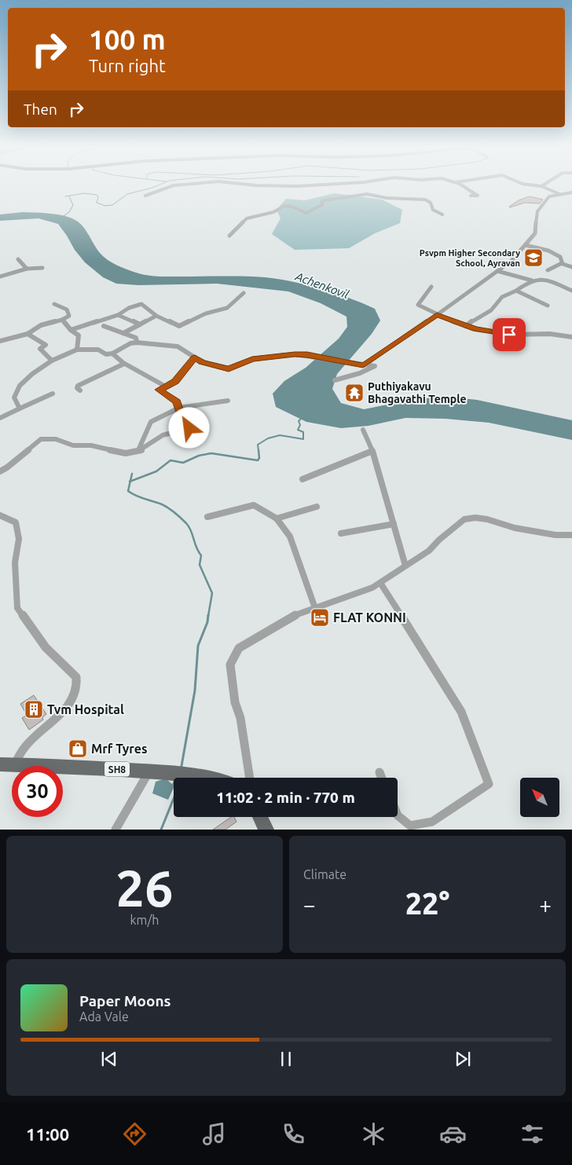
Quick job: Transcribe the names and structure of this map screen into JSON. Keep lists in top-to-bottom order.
{
  "streets": {
    "main road": ["SH8"]
  },
  "water": ["Achenkovil"],
  "places": {
    "school or university": ["Psvpm Higher Secondary School, Ayravan"],
    "temple": ["Puthiyakavu Bhagavathi Temple"],
    "hotel": ["FLAT KONNI"],
    "building": ["Tvm Hospital"],
    "shop": ["Mrf Tyres"]
  },
  "north": "top left",
  "page": {
    "turn": ["100 m", "Turn right"],
    "then": "Then",
    "limit": "30",
    "trip": "11:02 · 2 min · 770 m",
    "tile": [
      ["26", "km/h"],
      "Climate"
    ],
    "heat": ["−", "22°", "+"],
    "song": ["Paper Moons", "Ada Vale"],
    "tabs": "11:00"
  }
}
